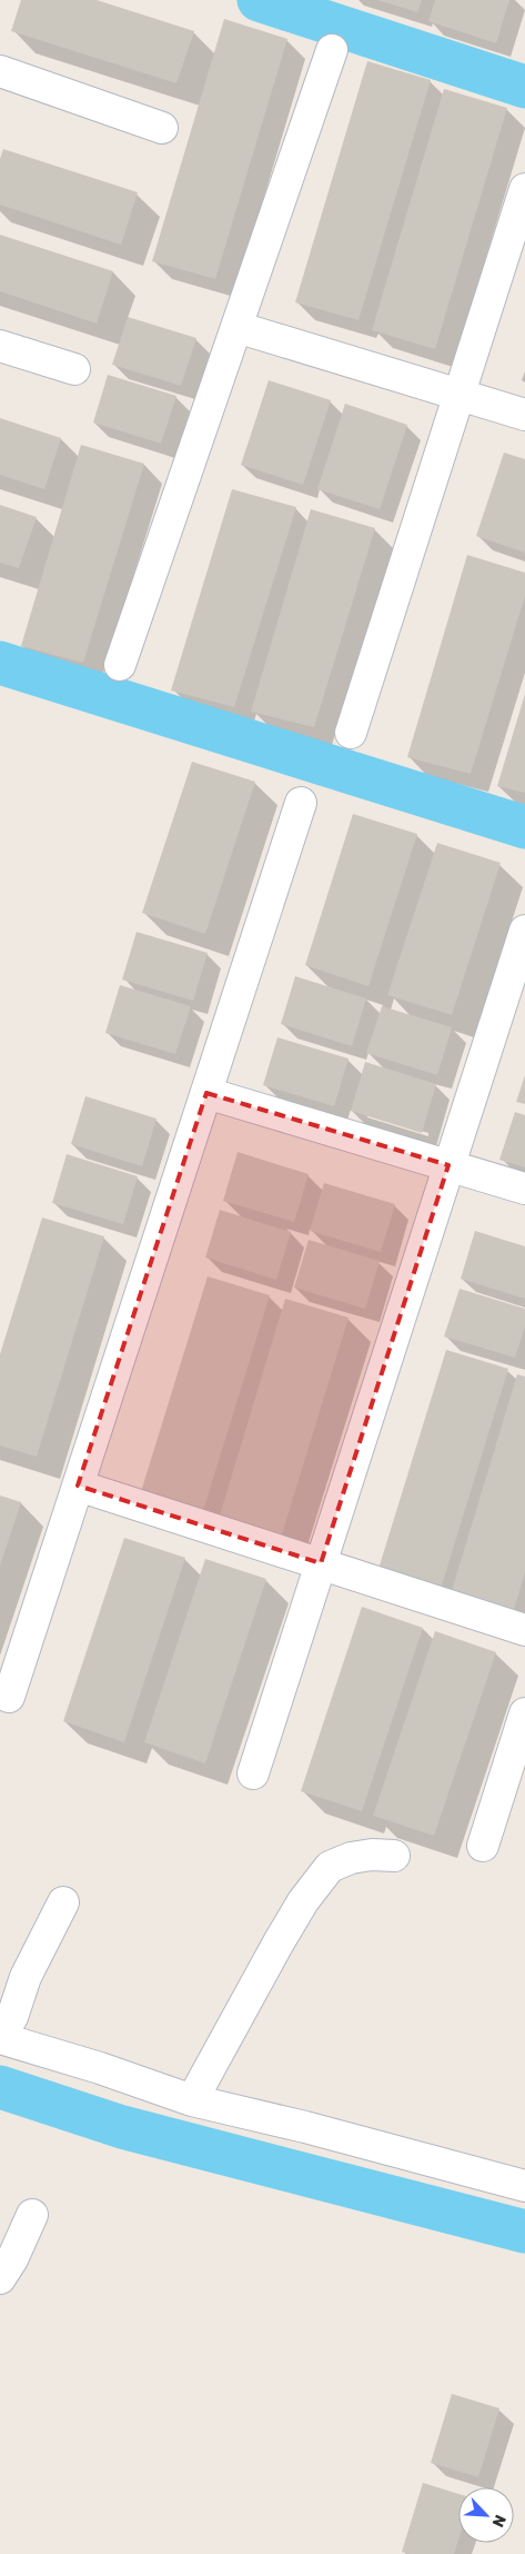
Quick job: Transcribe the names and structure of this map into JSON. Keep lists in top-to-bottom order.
{
  "north": "bottom right"
}
